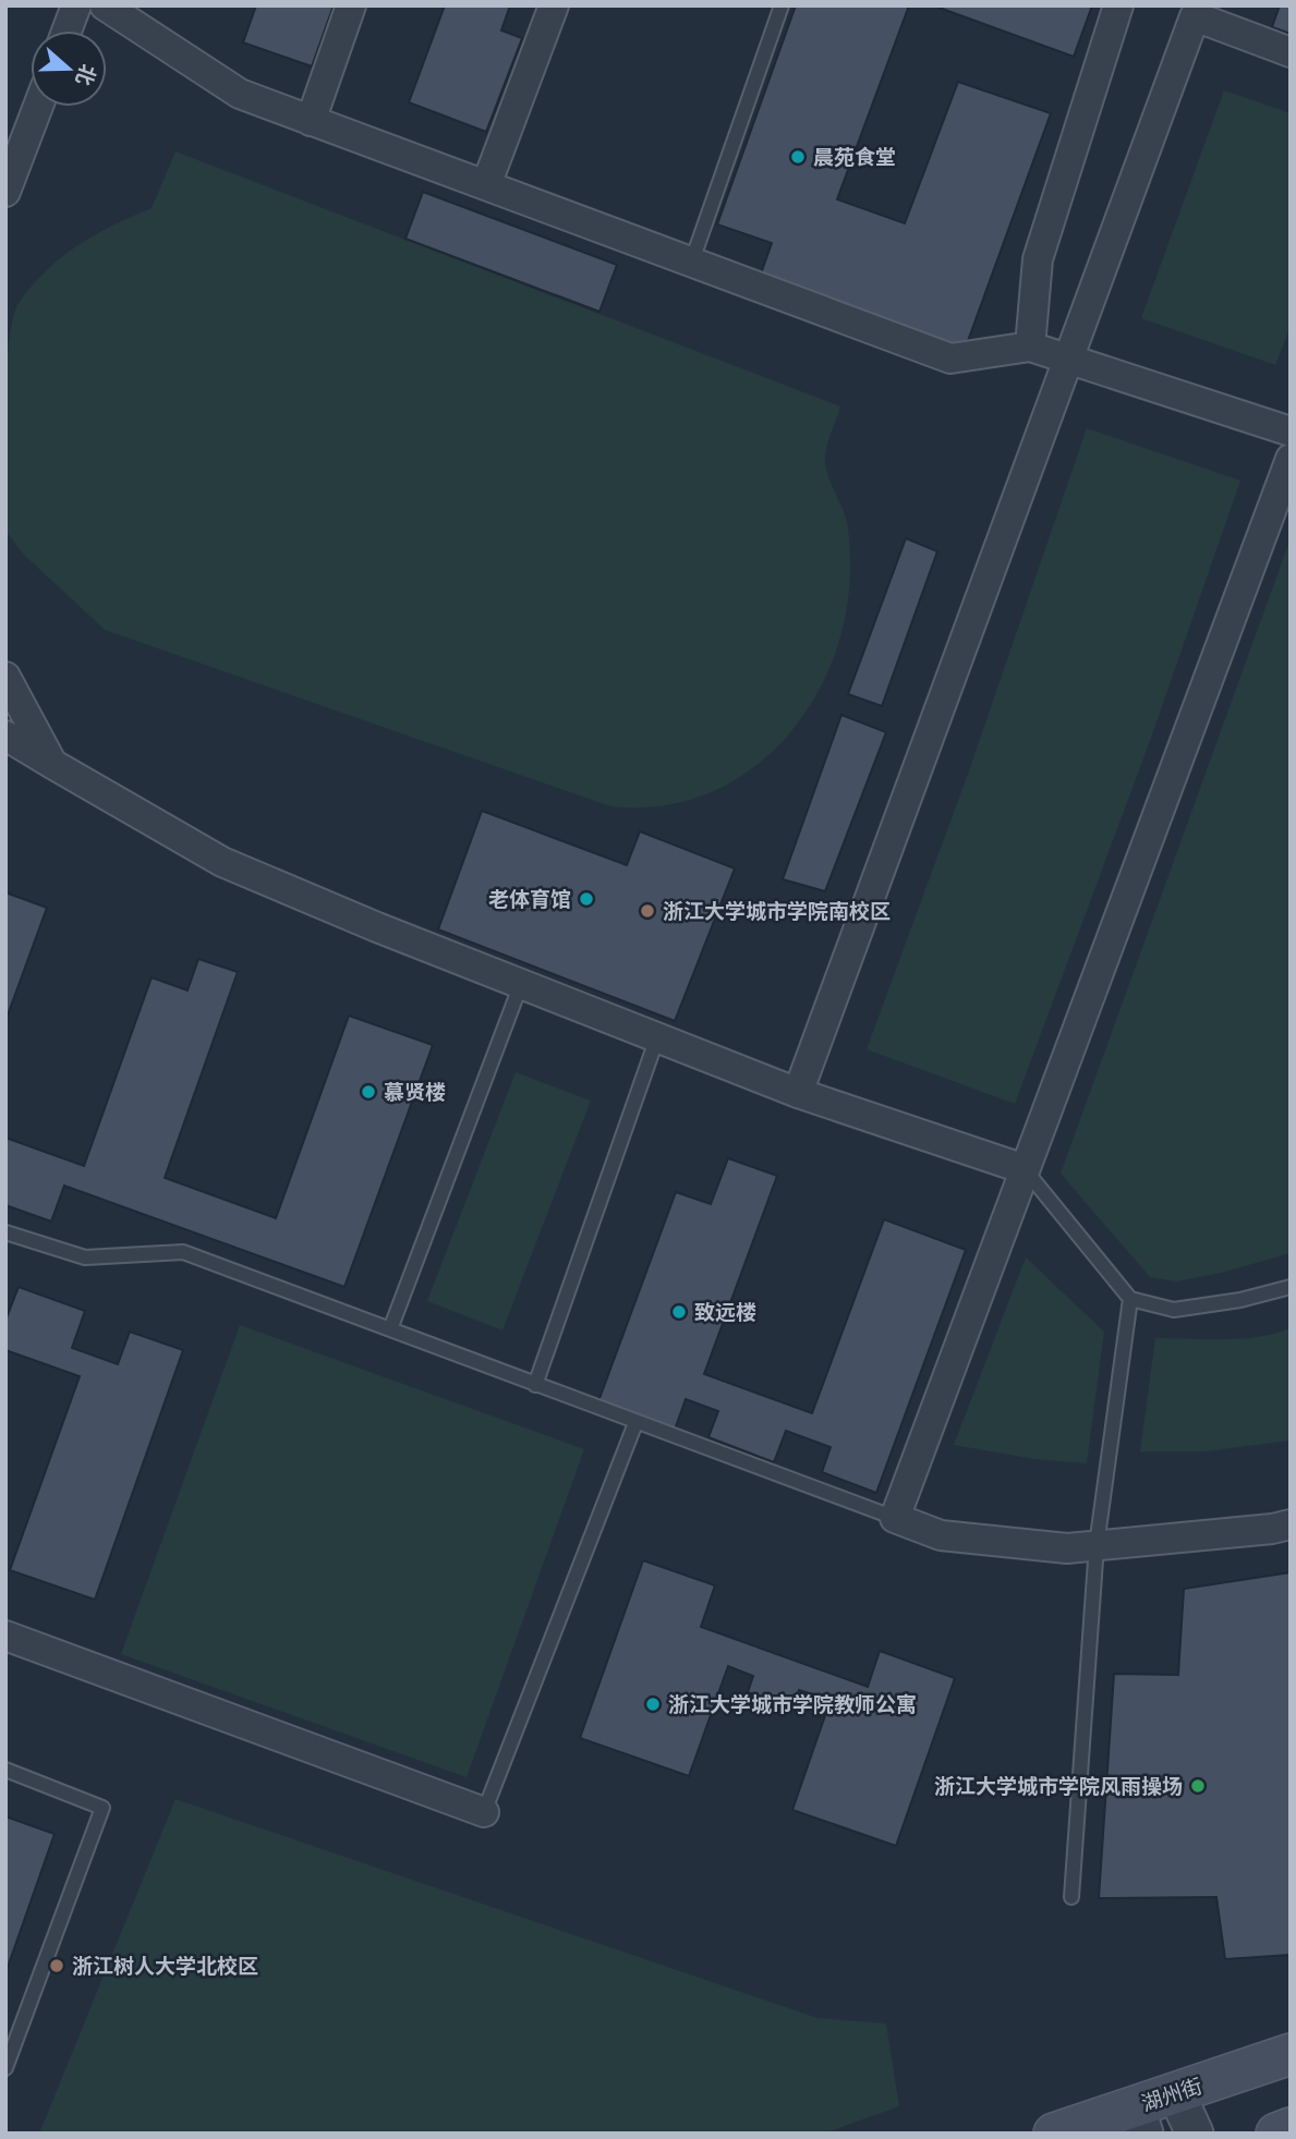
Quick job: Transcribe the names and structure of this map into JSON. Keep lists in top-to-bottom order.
{
  "streets": {
    "main road": ["湖州街"]
  },
  "places": [
    "晨苑食堂",
    "老体育馆",
    "浙江大学城市学院南校区",
    "慕贤楼",
    "致远楼",
    "浙江大学城市学院教师公寓",
    "浙江大学城市学院风雨操场",
    "浙江树人大学北校区"
  ],
  "north": "right"
}
